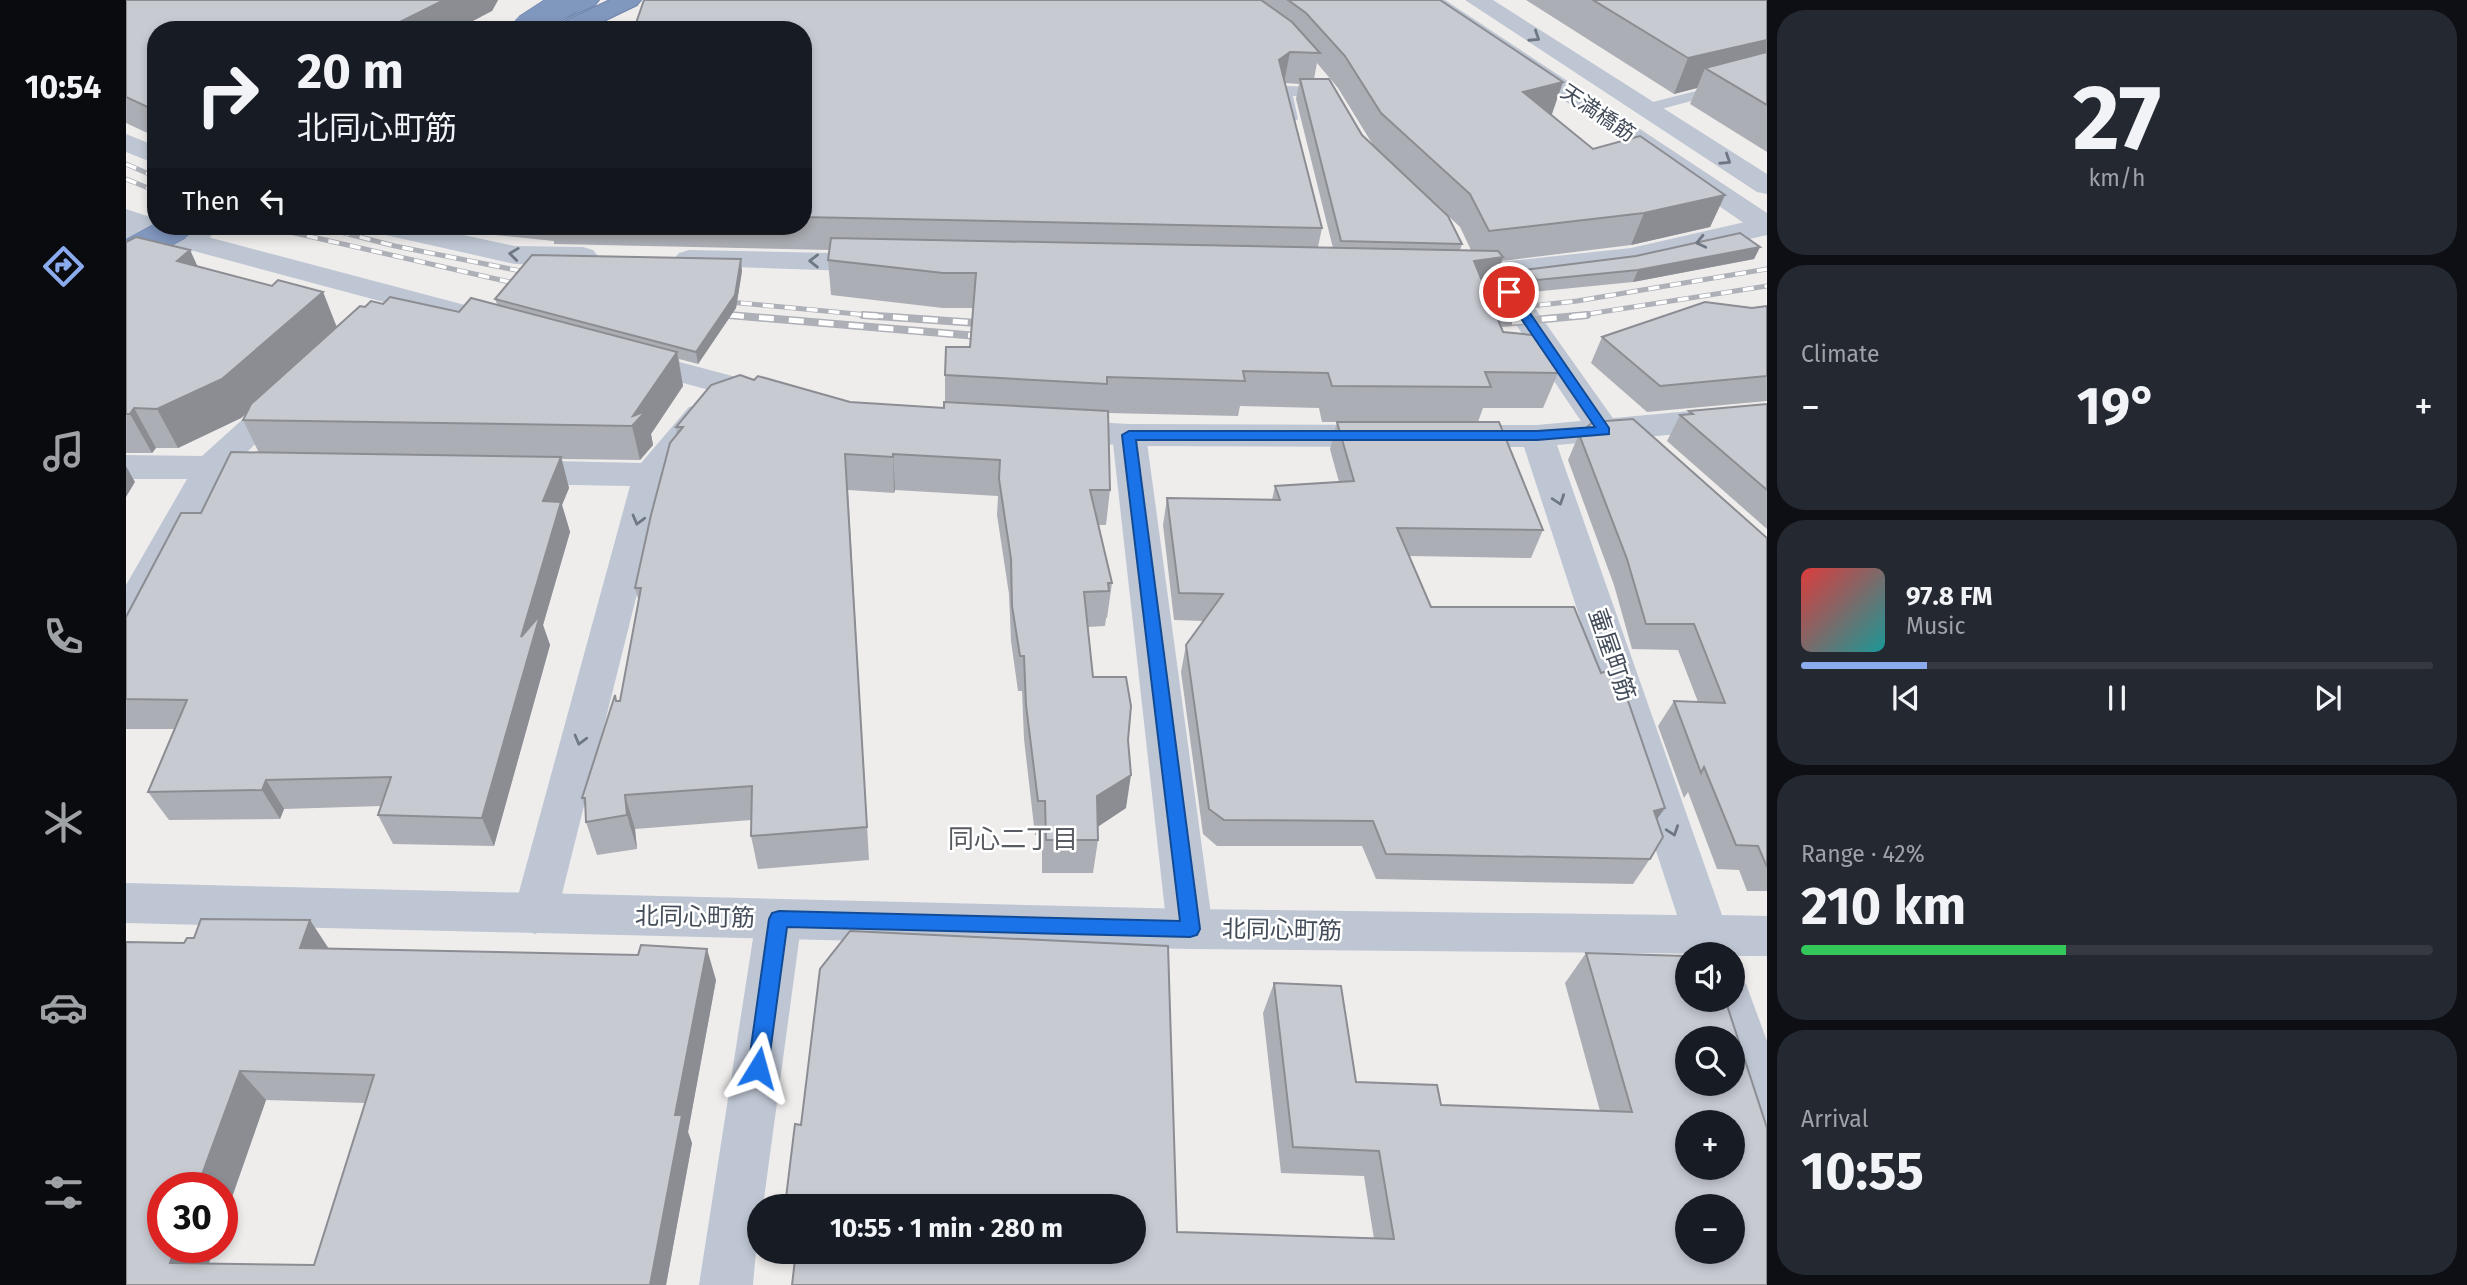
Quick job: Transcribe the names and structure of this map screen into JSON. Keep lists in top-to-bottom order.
{
  "streets": {
    "street": ["天満橋筋", "壷屋町筋", "北同心町筋"]
  },
  "one_way": ["壷屋町筋"],
  "districts": ["同心二丁目"],
  "page": {
    "tabs": "10:54",
    "tile": [
      ["27", "km/h"],
      "Climate",
      ["Range · 42%", "210 km"],
      ["Arrival", "10:55"]
    ],
    "turn": ["20 m", "北同心町筋"],
    "then": "Then",
    "heat": ["−", "19°", "+"],
    "song": ["97.8 FM", "Music"],
    "map_buttons": ["+", "−"],
    "limit": "30",
    "trip": "10:55 · 1 min · 280 m"
  }
}
